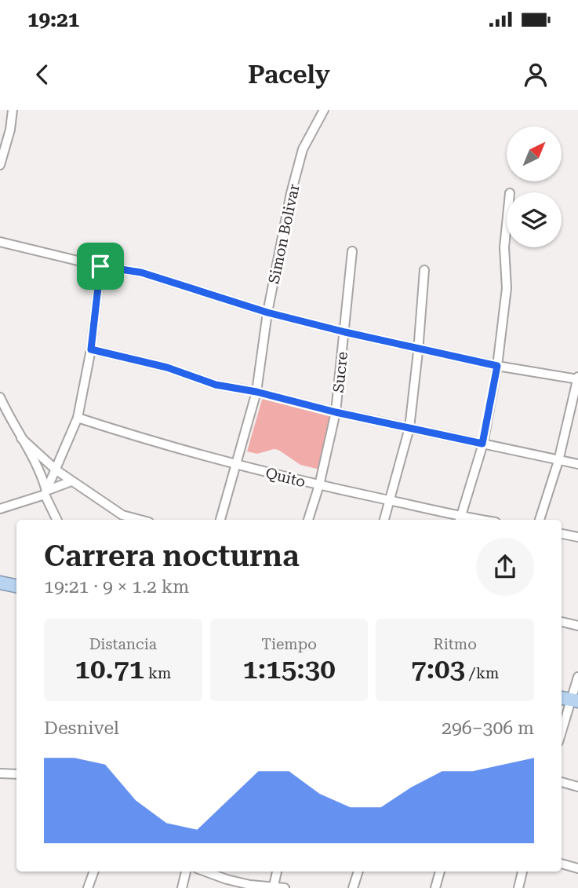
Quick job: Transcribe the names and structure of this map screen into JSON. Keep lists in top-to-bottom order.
{
  "streets": {
    "street": ["Simon Bolivar", "Sucre", "Quito"]
  },
  "crossings": [
    ["Simon Bolivar", "Quito"],
    ["Sucre", "Quito"]
  ],
  "north": "top right",
  "page": {
    "status": "19:21",
    "header": "Pacely",
    "heading": ["Carrera nocturna", "19:21 · 9 × 1.2 km"],
    "stats": [
      ["Distancia", "10.71 km"],
      ["Tiempo", "1:15:30"],
      ["Ritmo", "7:03 /km"]
    ],
    "chart": ["Desnivel", "296–306 m"]
  }
}
